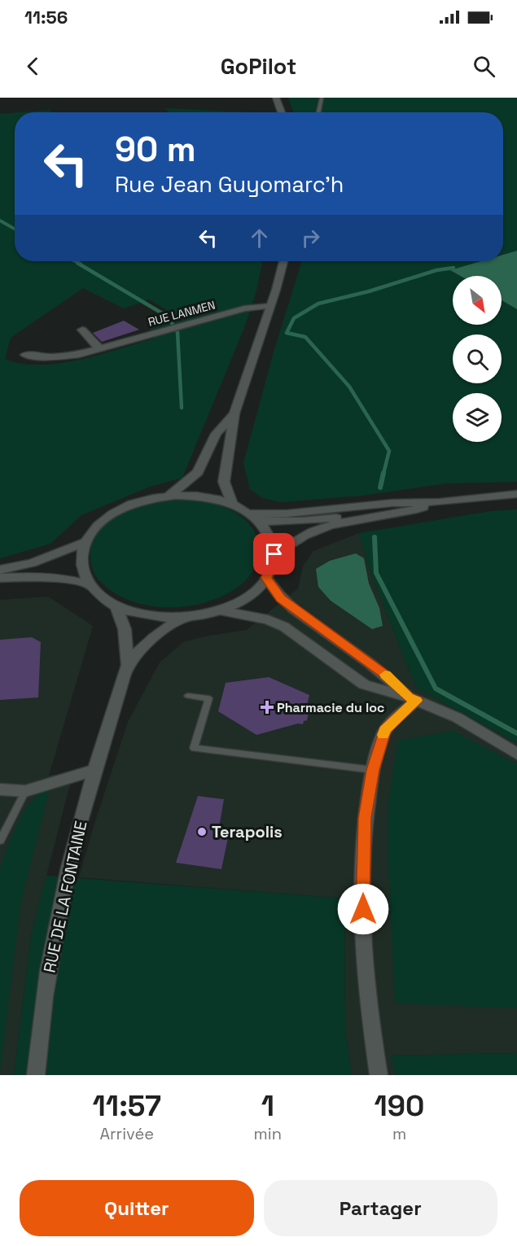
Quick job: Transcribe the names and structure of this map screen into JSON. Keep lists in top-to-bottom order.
{
  "streets": {
    "street": ["RUE LANMEN", "RUE DE LA FONTAINE"]
  },
  "places": {
    "health": ["Pharmacie du loc"],
    "other": ["Terapolis"]
  },
  "north": "bottom right",
  "page": {
    "status": "11:56",
    "header": "GoPilot",
    "turn": ["90 m", "Rue Jean Guyomarc'h"],
    "eta": [
      "11:57",
      "Arrivée",
      "1",
      "min",
      "190",
      "m"
    ],
    "buttons": ["Quitter", "Partager"]
  }
}
